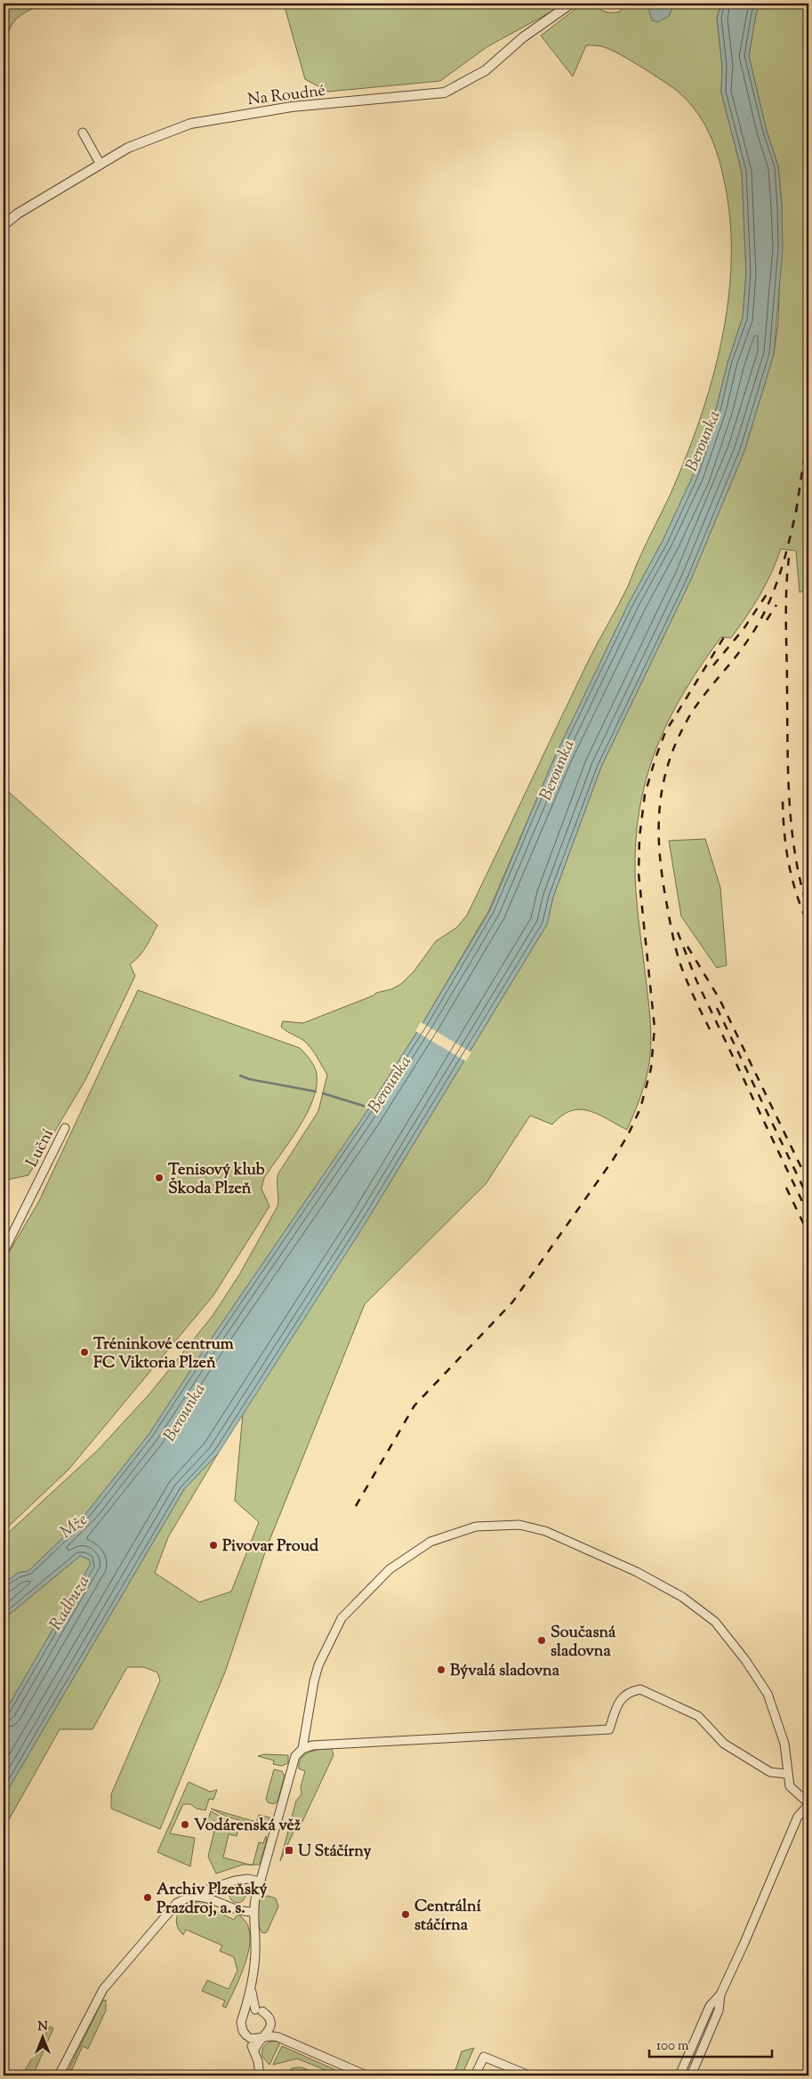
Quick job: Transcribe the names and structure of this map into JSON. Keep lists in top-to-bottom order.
{
  "streets": {
    "street": ["Na Roudné", "Luční"]
  },
  "water": ["Berounka", "Mže", "Radbuza"],
  "places": {
    "other": [
      "Tenisový klub Škoda Plzeň",
      "Tréninkové centrum FC Viktoria Plzeň",
      "Pivovar Proud",
      "Současná sladovna",
      "Bývalá sladovna",
      "Vodárenská věž",
      "Archiv Plzeňský Prazdroj, a. s.",
      "Centrální stáčírna"
    ],
    "transit": ["U Stáčírny"]
  },
  "scale_bar": "100 m",
  "north": "top"
}
